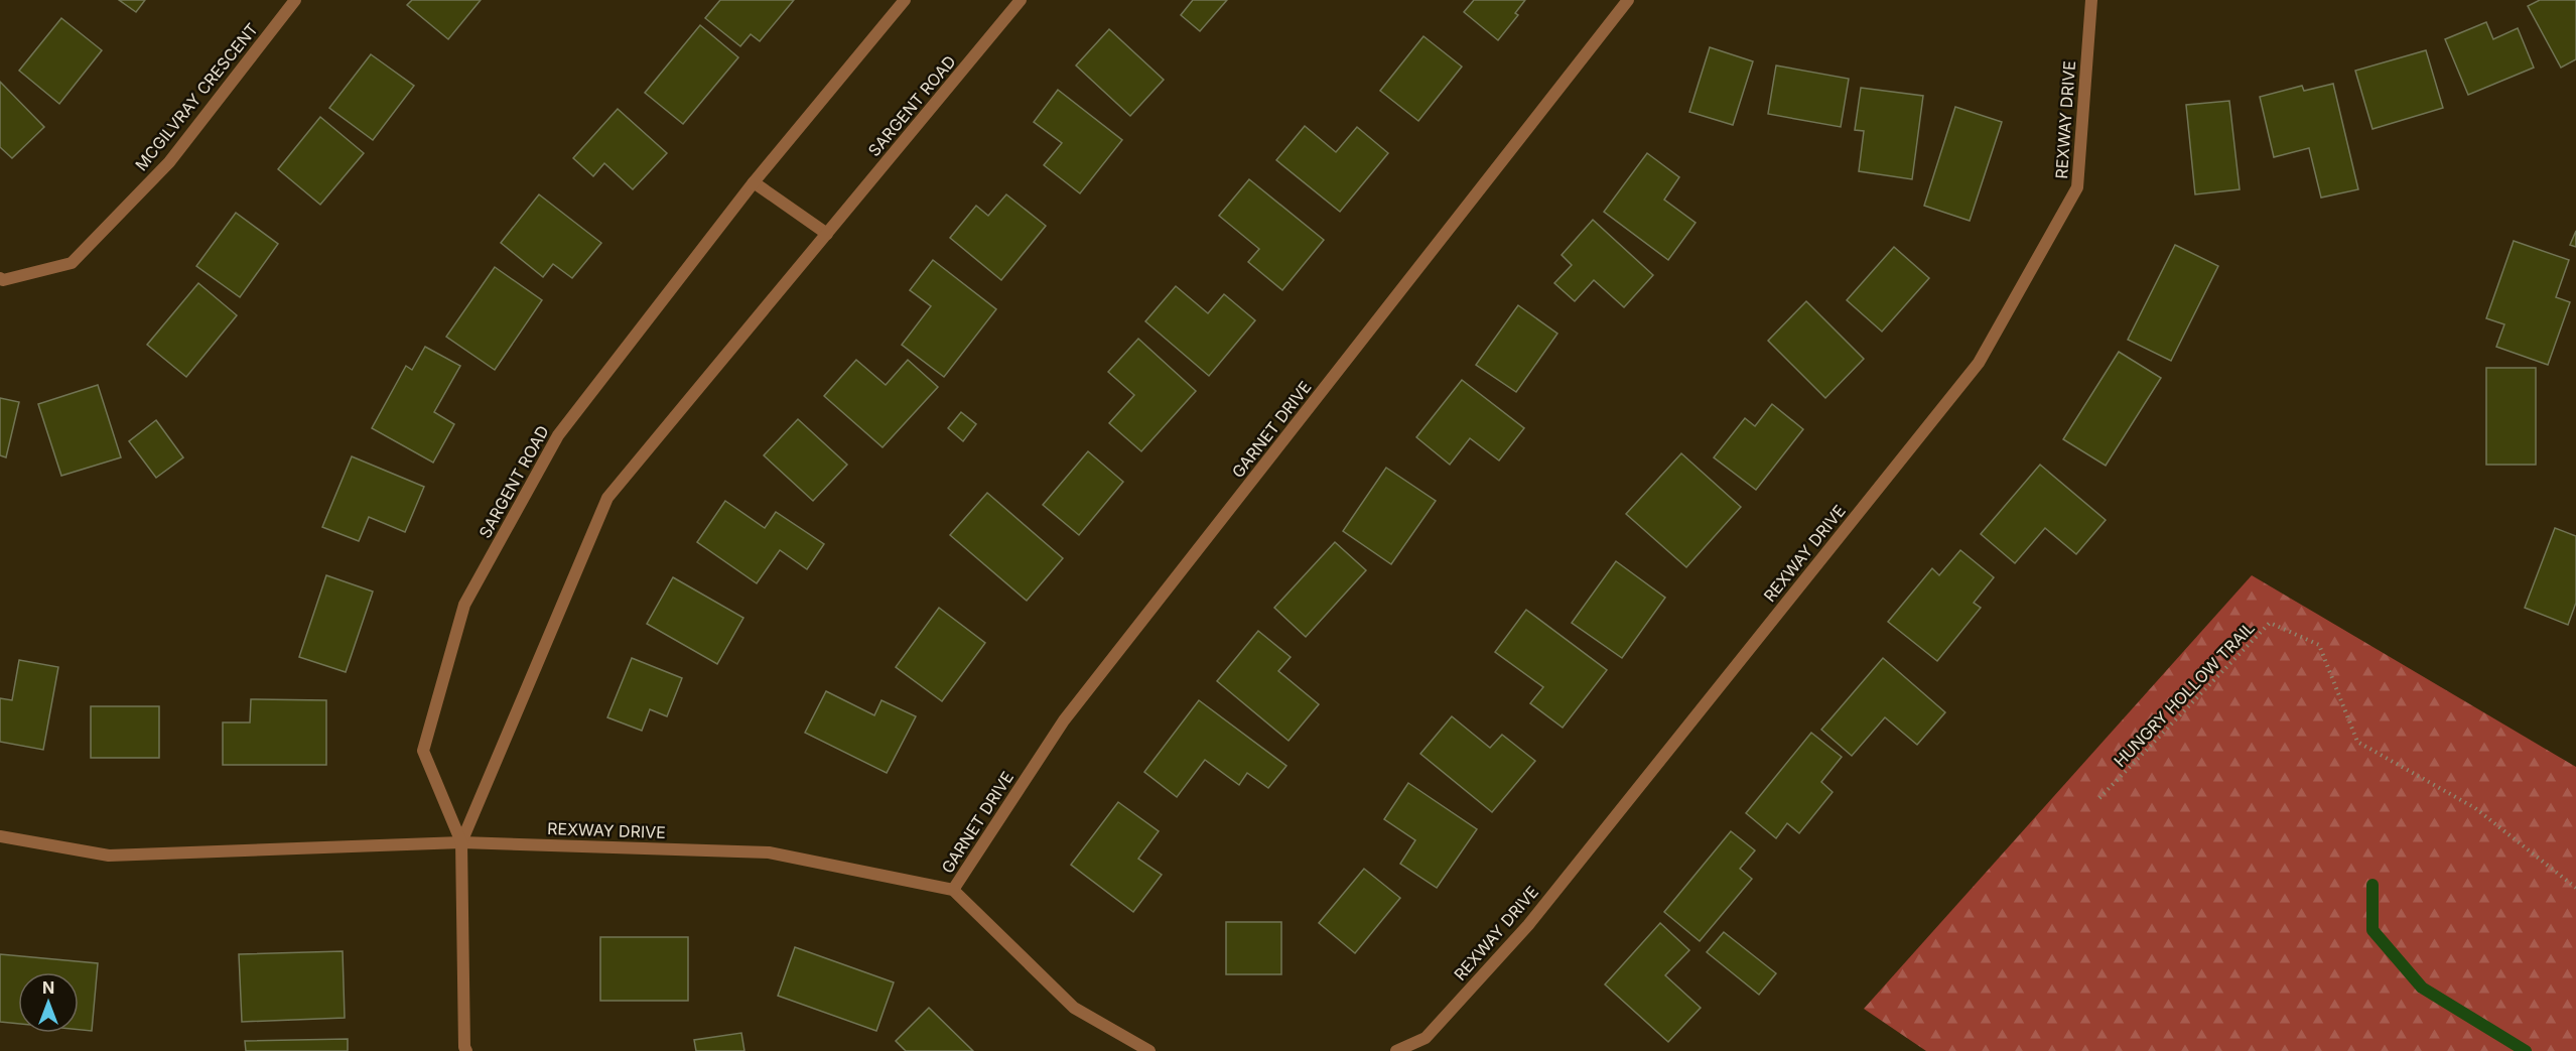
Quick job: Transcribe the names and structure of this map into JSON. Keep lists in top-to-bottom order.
{
  "streets": {
    "street": [
      "MCGILVRAY CRESCENT",
      "SARGENT ROAD",
      "REXWAY DRIVE",
      "GARNET DRIVE"
    ],
    "path": ["HUNGRY HOLLOW TRAIL"]
  },
  "crossings": [
    ["SARGENT ROAD", "REXWAY DRIVE"],
    ["REXWAY DRIVE", "GARNET DRIVE"]
  ],
  "north": "top"
}
